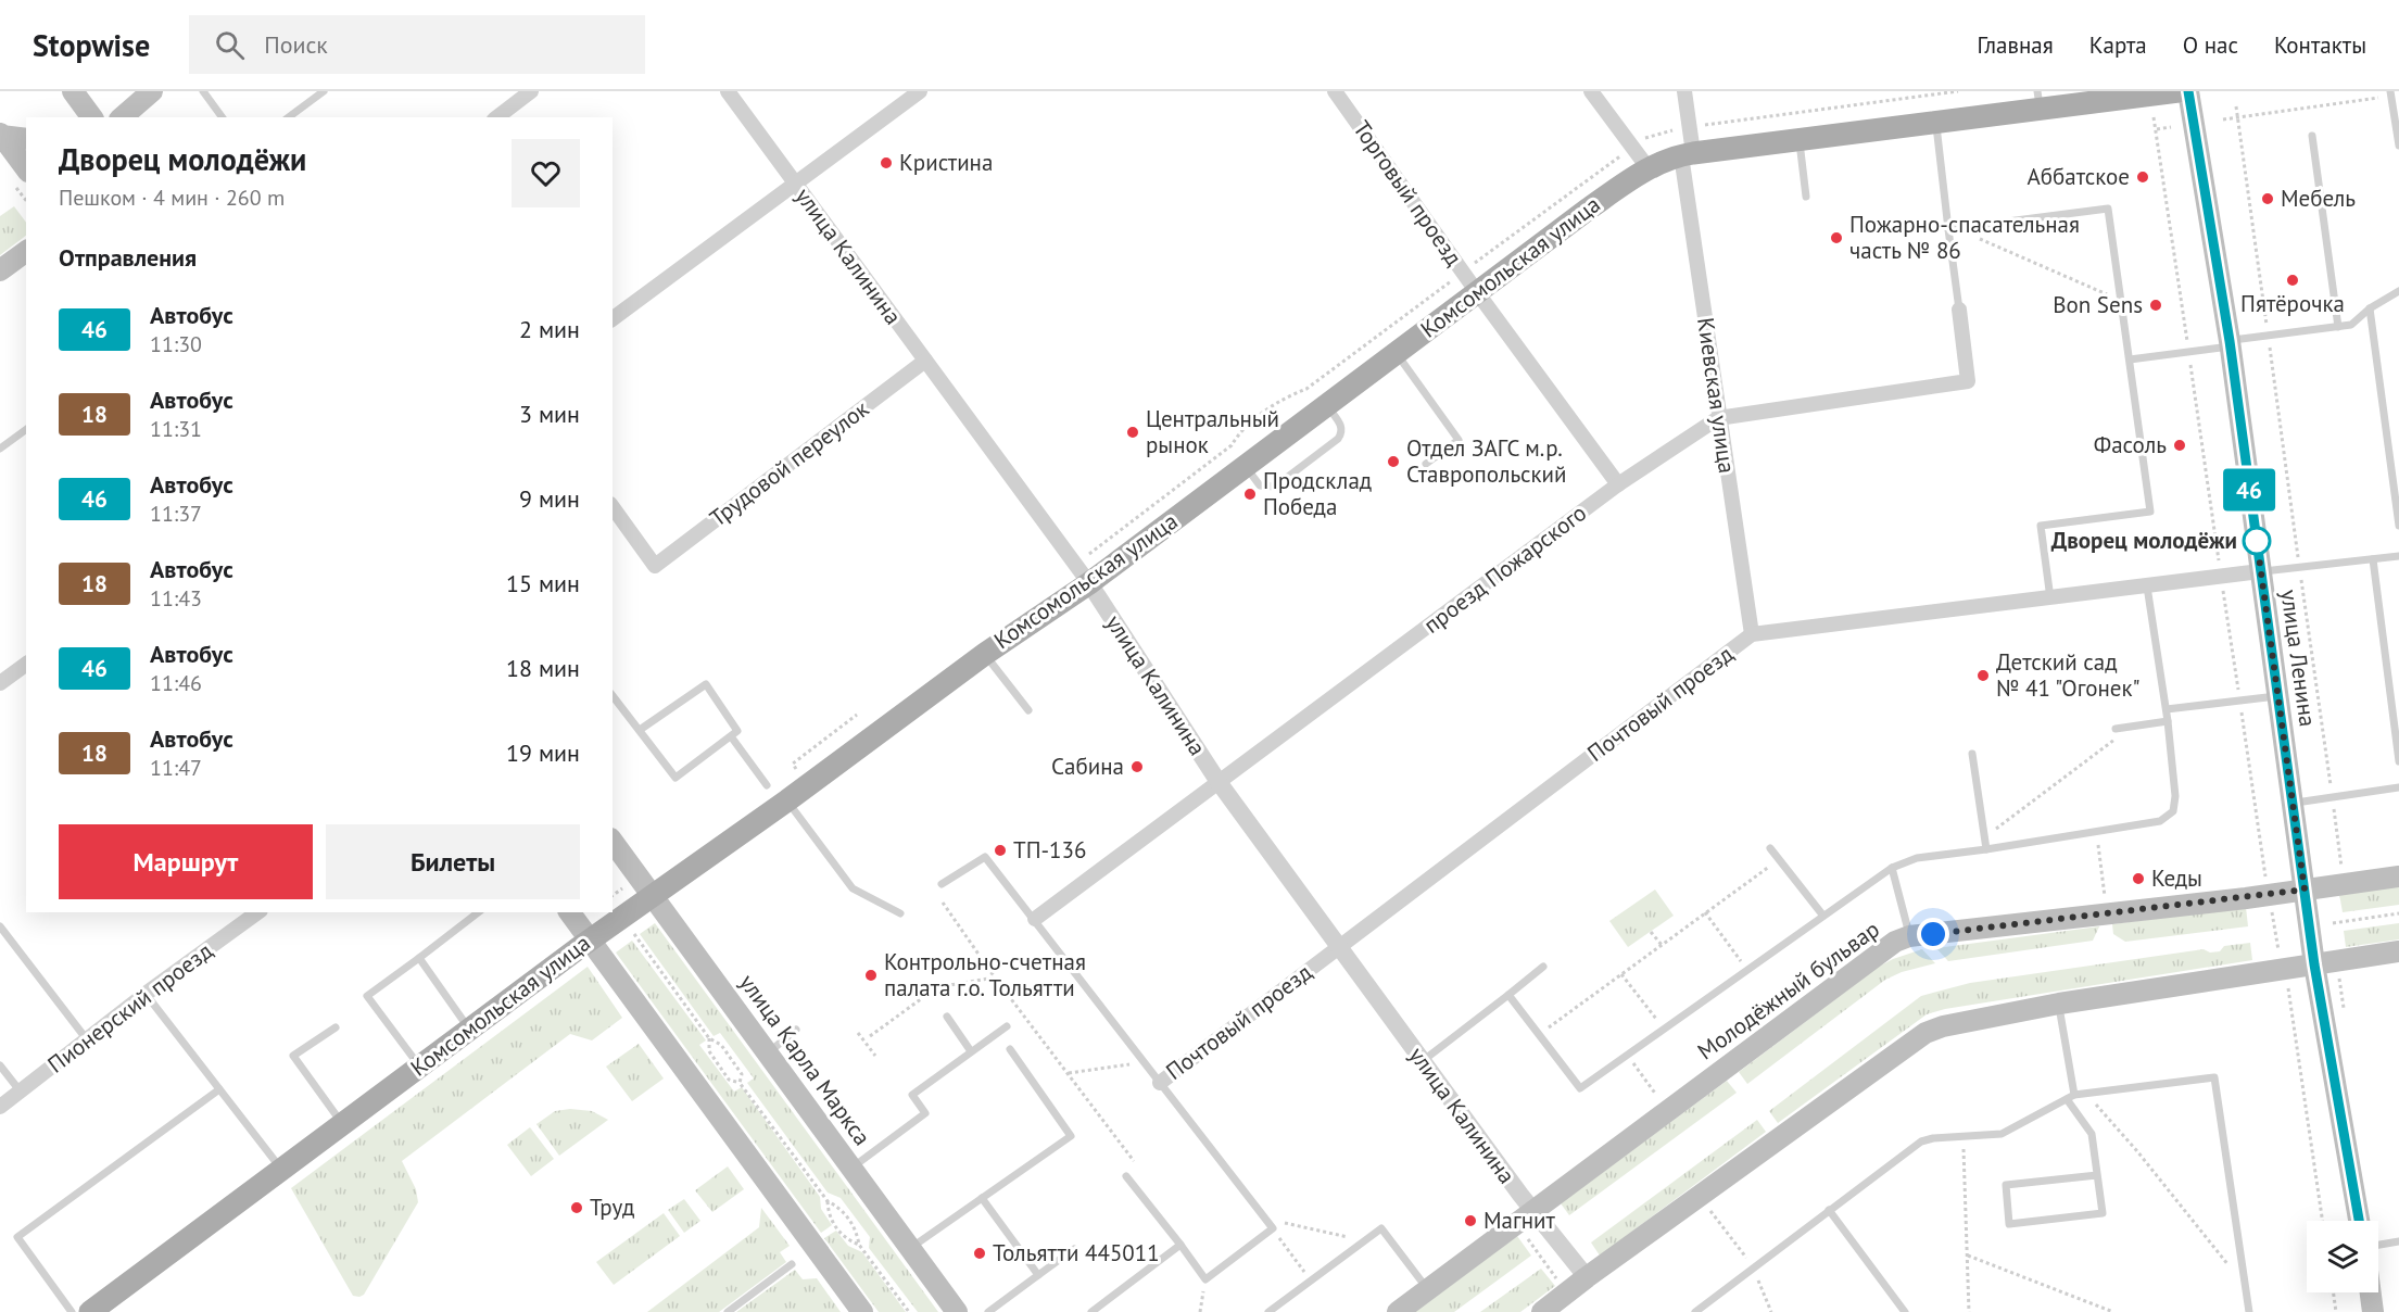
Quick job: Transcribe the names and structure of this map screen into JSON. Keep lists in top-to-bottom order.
{
  "streets": {
    "main road": [
      "Комсомольская улица",
      "улица Ленина",
      "Молодёжный бульвар",
      "улица Карла Маркса"
    ],
    "street": [
      "Торговый проезд",
      "улица Калинина",
      "Киевская улица",
      "Трудовой переулок",
      "проезд Пожарского",
      "Почтовый проезд",
      "Пионерский проезд"
    ]
  },
  "crossings": [
    ["Торговый проезд", "Комсомольская улица"],
    ["Торговый проезд", "проезд Пожарского"],
    ["улица Калинина", "Комсомольская улица"],
    ["улица Калинина", "Трудовой переулок"],
    ["улица Калинина", "проезд Пожарского"],
    ["улица Калинина", "Почтовый проезд"],
    ["улица Калинина", "Молодёжный бульвар"],
    ["Комсомольская улица", "Киевская улица"],
    ["Комсомольская улица", "улица Карла Маркса"],
    ["Киевская улица", "проезд Пожарского"],
    ["Киевская улица", "Почтовый проезд"],
    ["улица Ленина", "Почтовый проезд"],
    ["улица Ленина", "Молодёжный бульвар"]
  ],
  "places": [
    "Кристина",
    "Аббатское",
    "Мебель",
    "Пожарно-спасательная часть № 86",
    "Пятёрочка",
    "Bon Sens",
    "Центральный рынок",
    "Фасоль",
    "Отдел ЗАГС м.р. Ставропольский",
    "Продсклад Победа",
    "Дворец молодёжи",
    "Детский сад № 41 \"Огонек\"",
    "Сабина",
    "ТП-136",
    "Кеды",
    "Контрольно-счетная палата г.о. Тольятти",
    "Труд",
    "Магнит",
    "Тольятти 445011"
  ],
  "lines": ["bus line 46"],
  "page": {
    "header": "Stopwise",
    "search": "Поиск",
    "nav": [
      "Главная",
      "Карта",
      "О нас",
      "Контакты"
    ],
    "on_map": "46",
    "heading": [
      ["Дворец молодёжи", "Пешком · 4 мин · 260 m"],
      "Отправления"
    ],
    "list": [
      {
        "mark": "46",
        "name": "Автобус",
        "note": "11:30",
        "value": "2 мин"
      },
      {
        "mark": "18",
        "name": "Автобус",
        "note": "11:31",
        "value": "3 мин"
      },
      {
        "mark": "46",
        "name": "Автобус",
        "note": "11:37",
        "value": "9 мин"
      },
      {
        "mark": "18",
        "name": "Автобус",
        "note": "11:43",
        "value": "15 мин"
      },
      {
        "mark": "46",
        "name": "Автобус",
        "note": "11:46",
        "value": "18 мин"
      },
      {
        "mark": "18",
        "name": "Автобус",
        "note": "11:47",
        "value": "19 мин"
      }
    ],
    "buttons": ["Маршрут", "Билеты"]
  }
}
